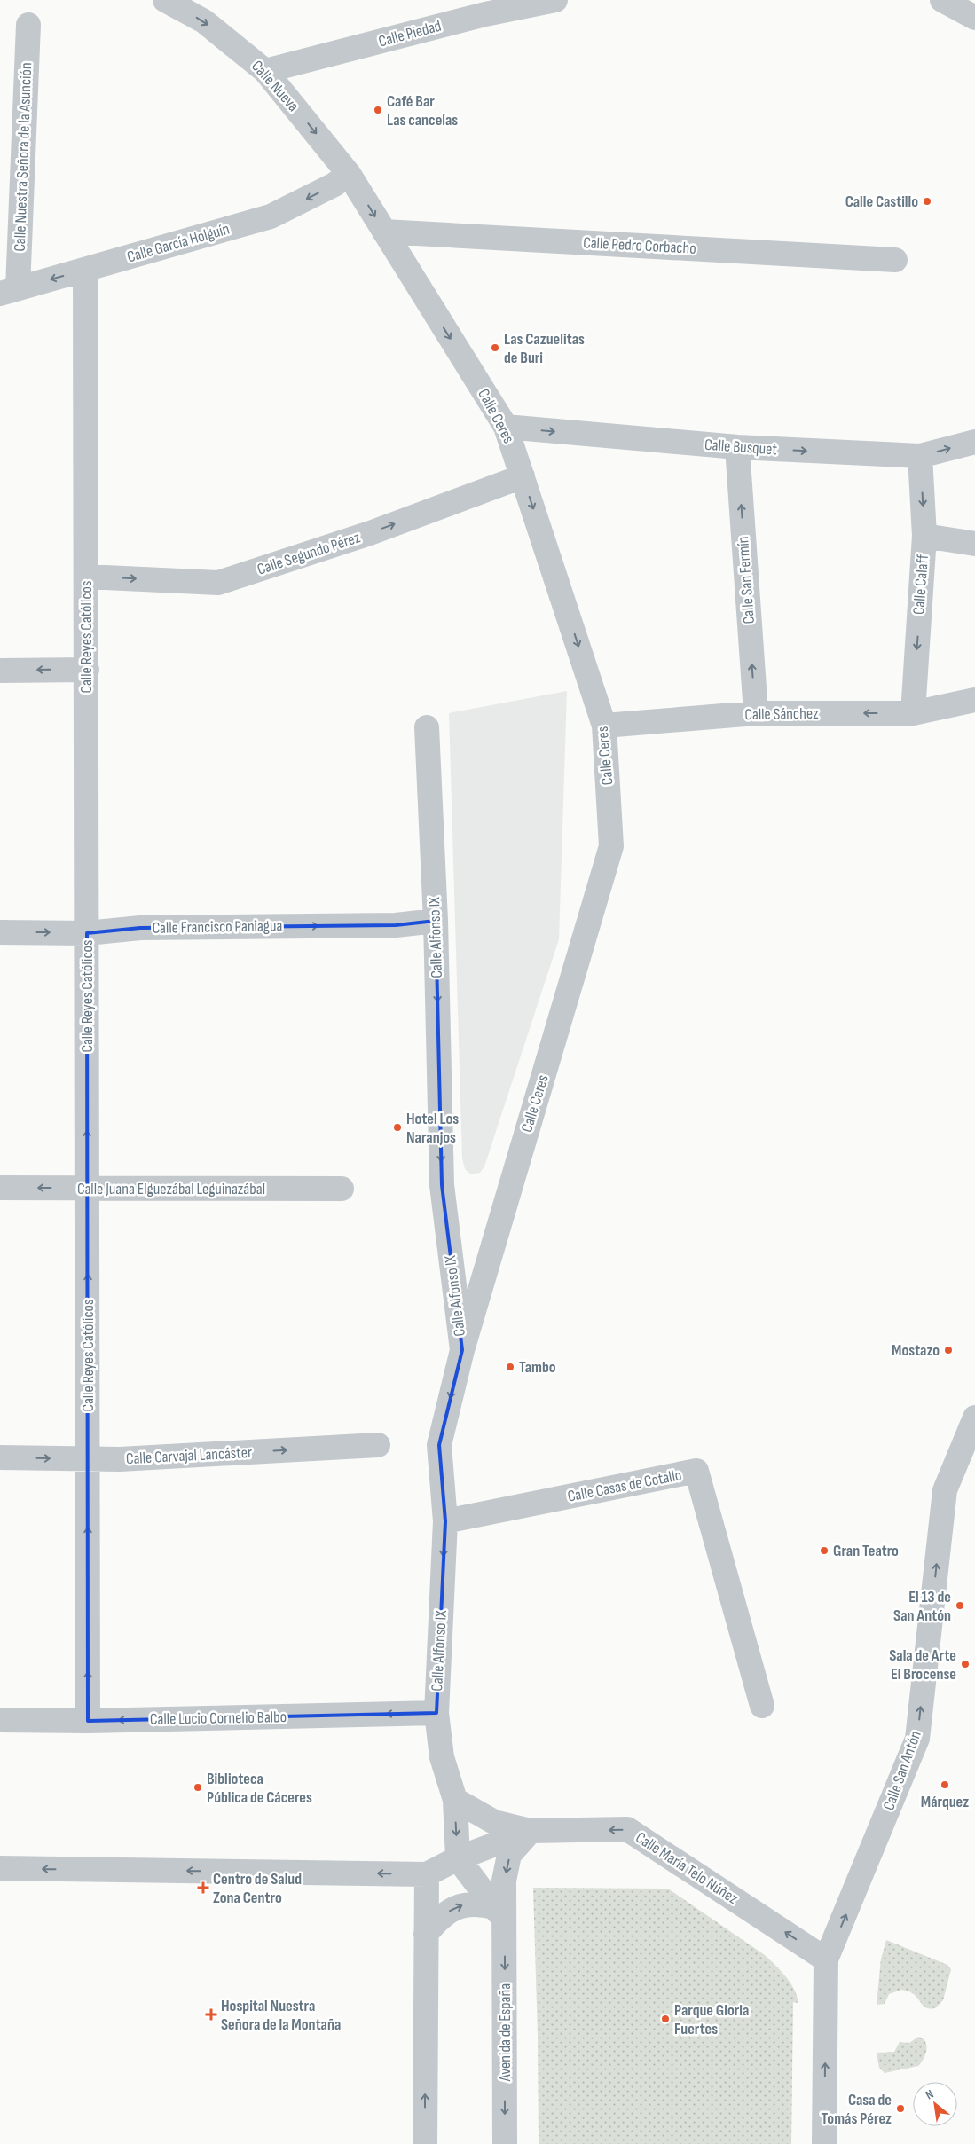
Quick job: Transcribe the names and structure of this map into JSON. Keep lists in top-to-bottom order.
{
  "streets": {
    "street": [
      "Calle Piedad",
      "Calle Nueva",
      "Calle Nuestra Señora de la Asunción",
      "Calle García Holguín",
      "Calle Pedro Corbacho",
      "Calle Ceres",
      "Calle Busquet",
      "Calle Segundo Pérez",
      "Calle San Fermín",
      "Calle Calaff",
      "Calle Reyes Católicos",
      "Calle Sánchez",
      "Calle Francisco Paniagua",
      "Calle Alfonso IX",
      "Calle Juana Elguezábal Leguinazábal",
      "Calle Carvajal Lancáster",
      "Calle Casas de Cotallo",
      "Calle Lucio Cornelio Balbo",
      "Calle San Antón",
      "Calle María Telo Núñez",
      "Avenida de España"
    ]
  },
  "crossings": [
    ["Calle Piedad", "Calle Nueva"],
    ["Calle Nueva", "Calle García Holguín"],
    ["Calle Nueva", "Calle Ceres"],
    ["Calle Nuestra Señora de la Asunción", "Calle García Holguín"],
    ["Calle García Holguín", "Calle Ceres"],
    ["Calle García Holguín", "Calle Reyes Católicos"],
    ["Calle Pedro Corbacho", "Calle Ceres"],
    ["Calle Ceres", "Calle Busquet"],
    ["Calle Ceres", "Calle Segundo Pérez"],
    ["Calle Ceres", "Calle Sánchez"],
    ["Calle Ceres", "Calle Alfonso IX"],
    ["Calle Busquet", "Calle San Fermín"],
    ["Calle Busquet", "Calle Calaff"],
    ["Calle Segundo Pérez", "Calle Reyes Católicos"],
    ["Calle San Fermín", "Calle Sánchez"],
    ["Calle Calaff", "Calle Sánchez"],
    ["Calle Reyes Católicos", "Calle Francisco Paniagua"],
    ["Calle Reyes Católicos", "Calle Juana Elguezábal Leguinazábal"],
    ["Calle Reyes Católicos", "Calle Carvajal Lancáster"],
    ["Calle Reyes Católicos", "Calle Lucio Cornelio Balbo"],
    ["Calle Francisco Paniagua", "Calle Alfonso IX"],
    ["Calle Alfonso IX", "Calle Casas de Cotallo"],
    ["Calle Alfonso IX", "Calle Lucio Cornelio Balbo"],
    ["Calle San Antón", "Calle María Telo Núñez"],
    ["Calle María Telo Núñez", "Avenida de España"]
  ],
  "one_way": [
    "Calle Nueva",
    "Calle García Holguín",
    "Calle Ceres",
    "Calle Busquet",
    "Calle Segundo Pérez",
    "Calle San Fermín",
    "Calle Calaff",
    "Calle Reyes Católicos",
    "Calle Sánchez",
    "Calle Francisco Paniagua",
    "Calle Alfonso IX",
    "Calle Carvajal Lancáster",
    "Calle San Antón",
    "Calle María Telo Núñez"
  ],
  "places": {
    "other": [
      "Café Bar Las cancelas",
      "Calle Castillo",
      "Las Cazuelitas de Buri",
      "Hotel Los Naranjos",
      "Mostazo",
      "Tambo",
      "Gran Teatro",
      "El 13 de San Antón",
      "Sala de Arte El Brocense",
      "Márquez",
      "Biblioteca Pública de Cáceres",
      "Parque Gloria Fuertes",
      "Casa de Tomás Pérez"
    ],
    "health": ["Centro de Salud Zona Centro", "Hospital Nuestra Señora de la Montaña"]
  },
  "north": "top left"
}
